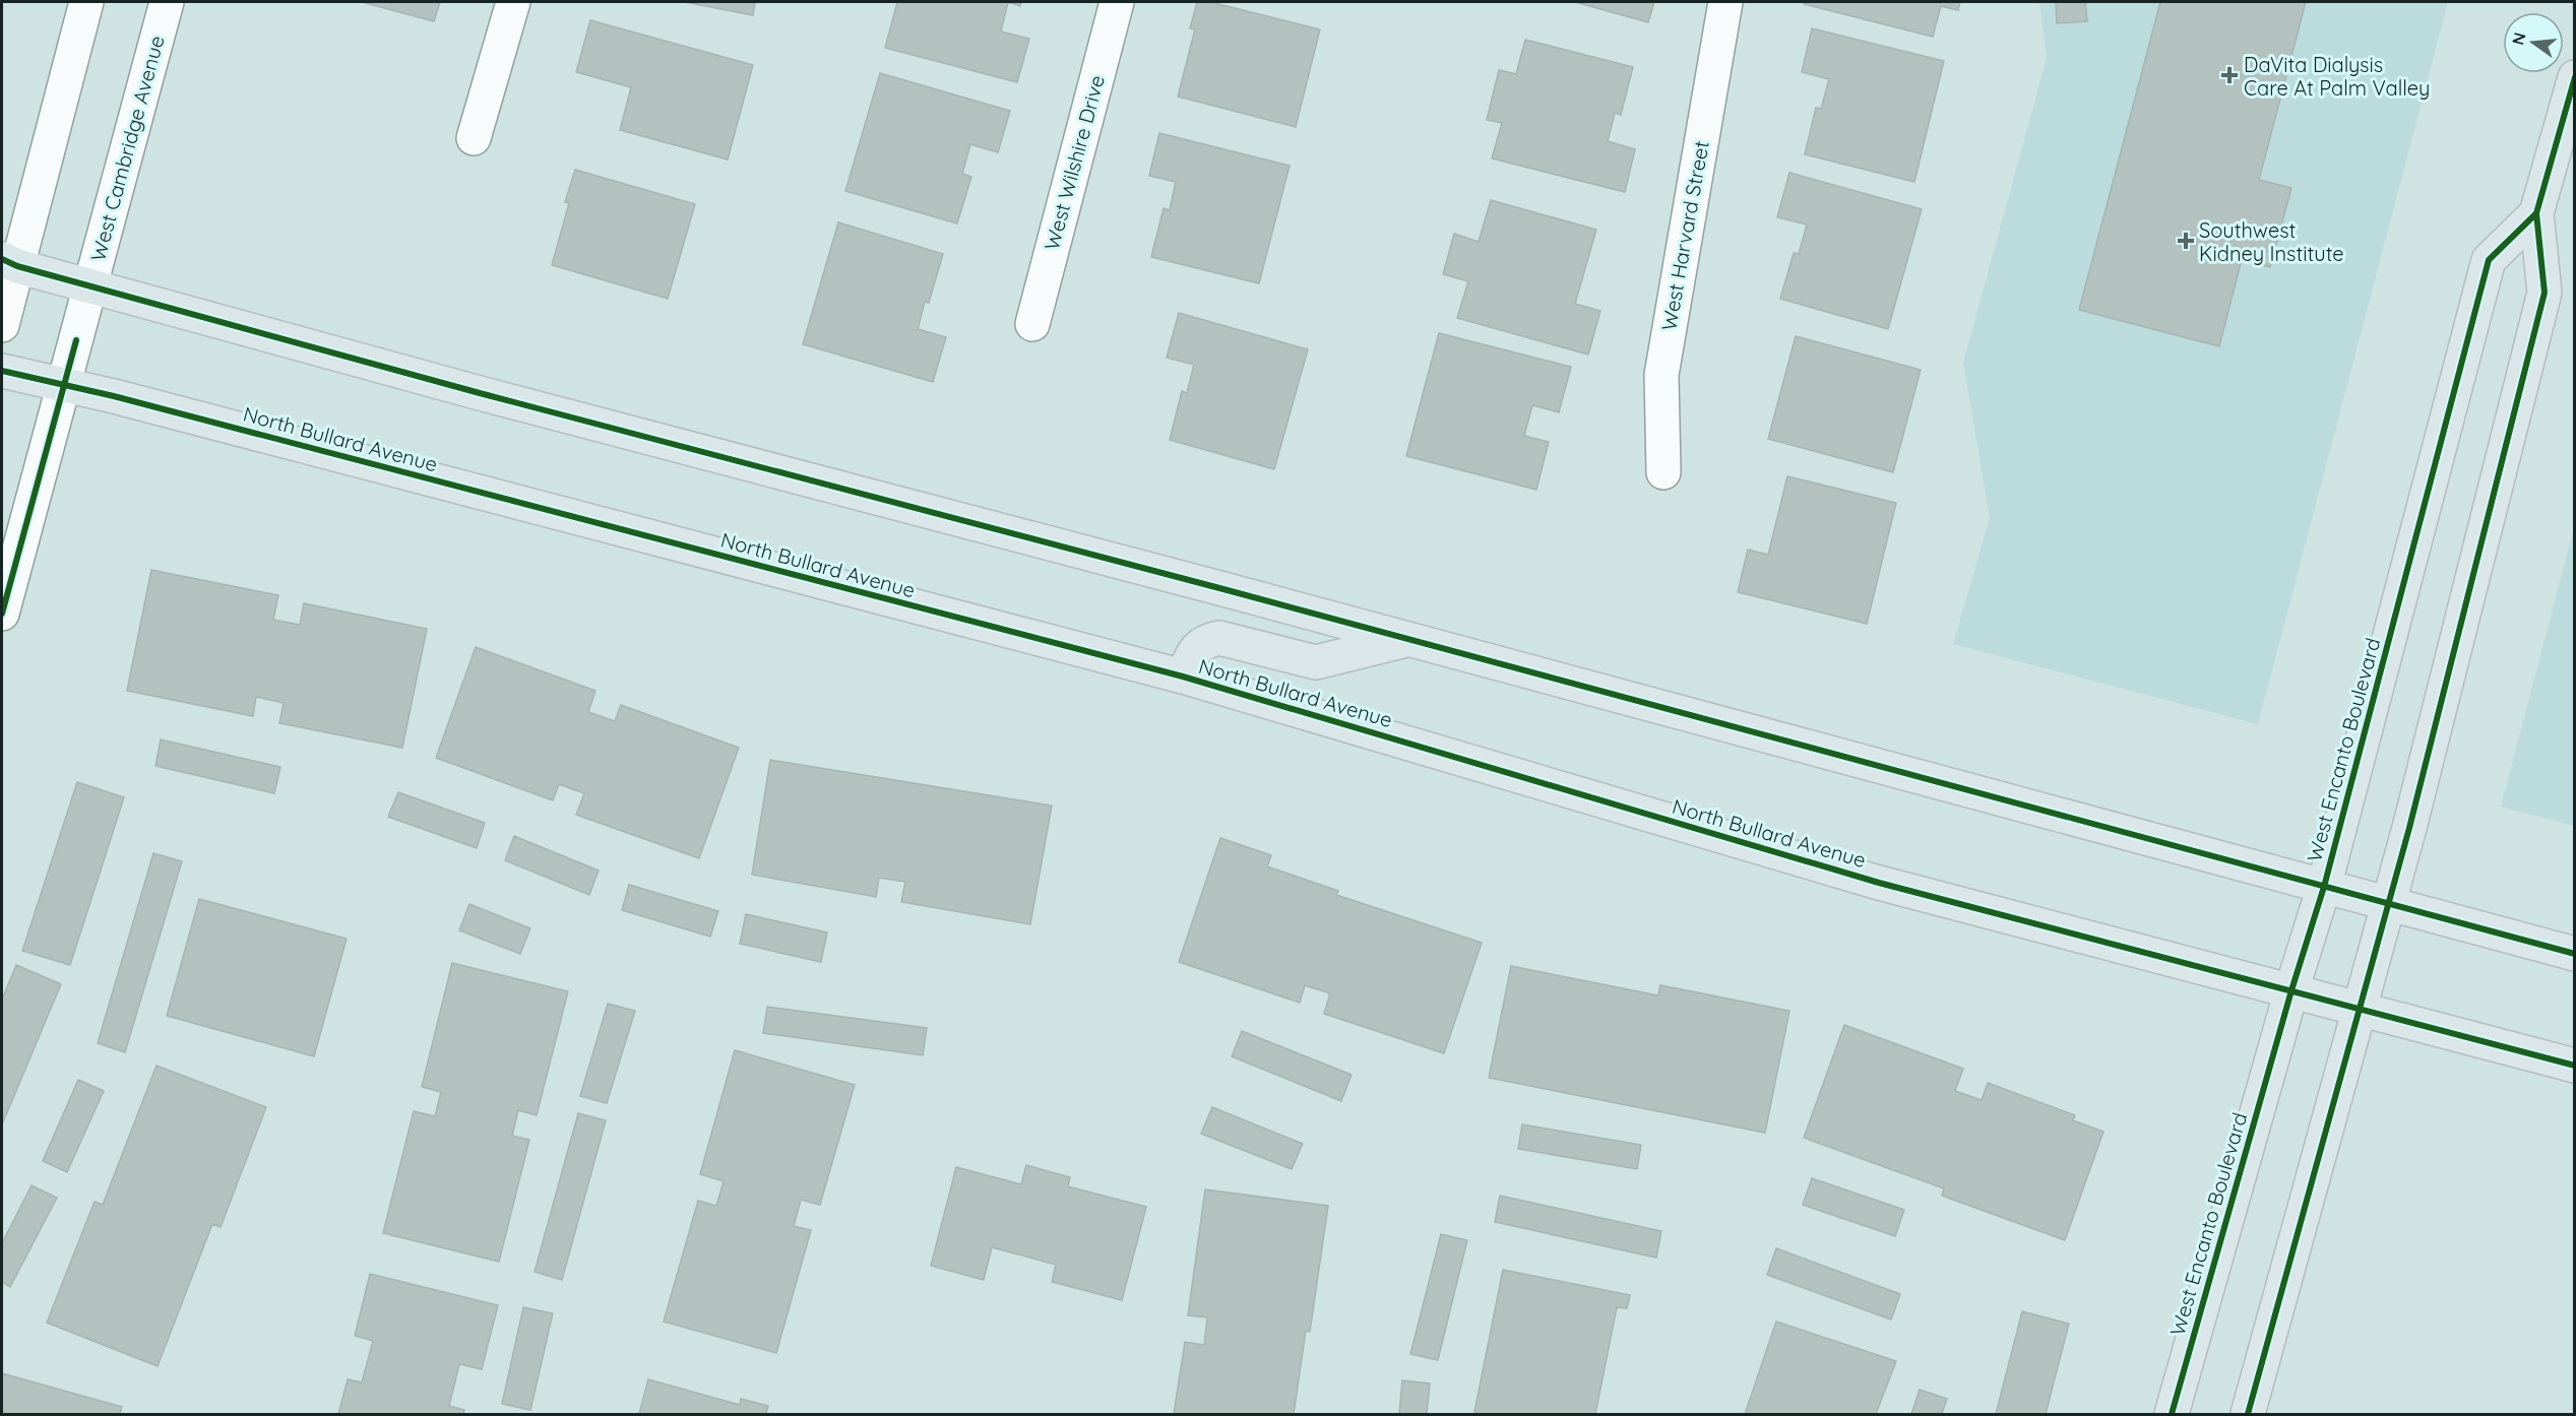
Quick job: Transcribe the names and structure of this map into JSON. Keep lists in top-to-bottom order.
{
  "streets": {
    "main road": ["North Bullard Avenue", "West Encanto Boulevard"],
    "street": ["West Cambridge Avenue", "West Wilshire Drive", "West Harvard Street"]
  },
  "crossings": [
    ["West Cambridge Avenue", "North Bullard Avenue"],
    ["North Bullard Avenue", "West Encanto Boulevard"]
  ],
  "places": {
    "health": ["DaVita Dialysis Care At Palm Valley", "Southwest Kidney Institute"]
  },
  "north": "left"
}
